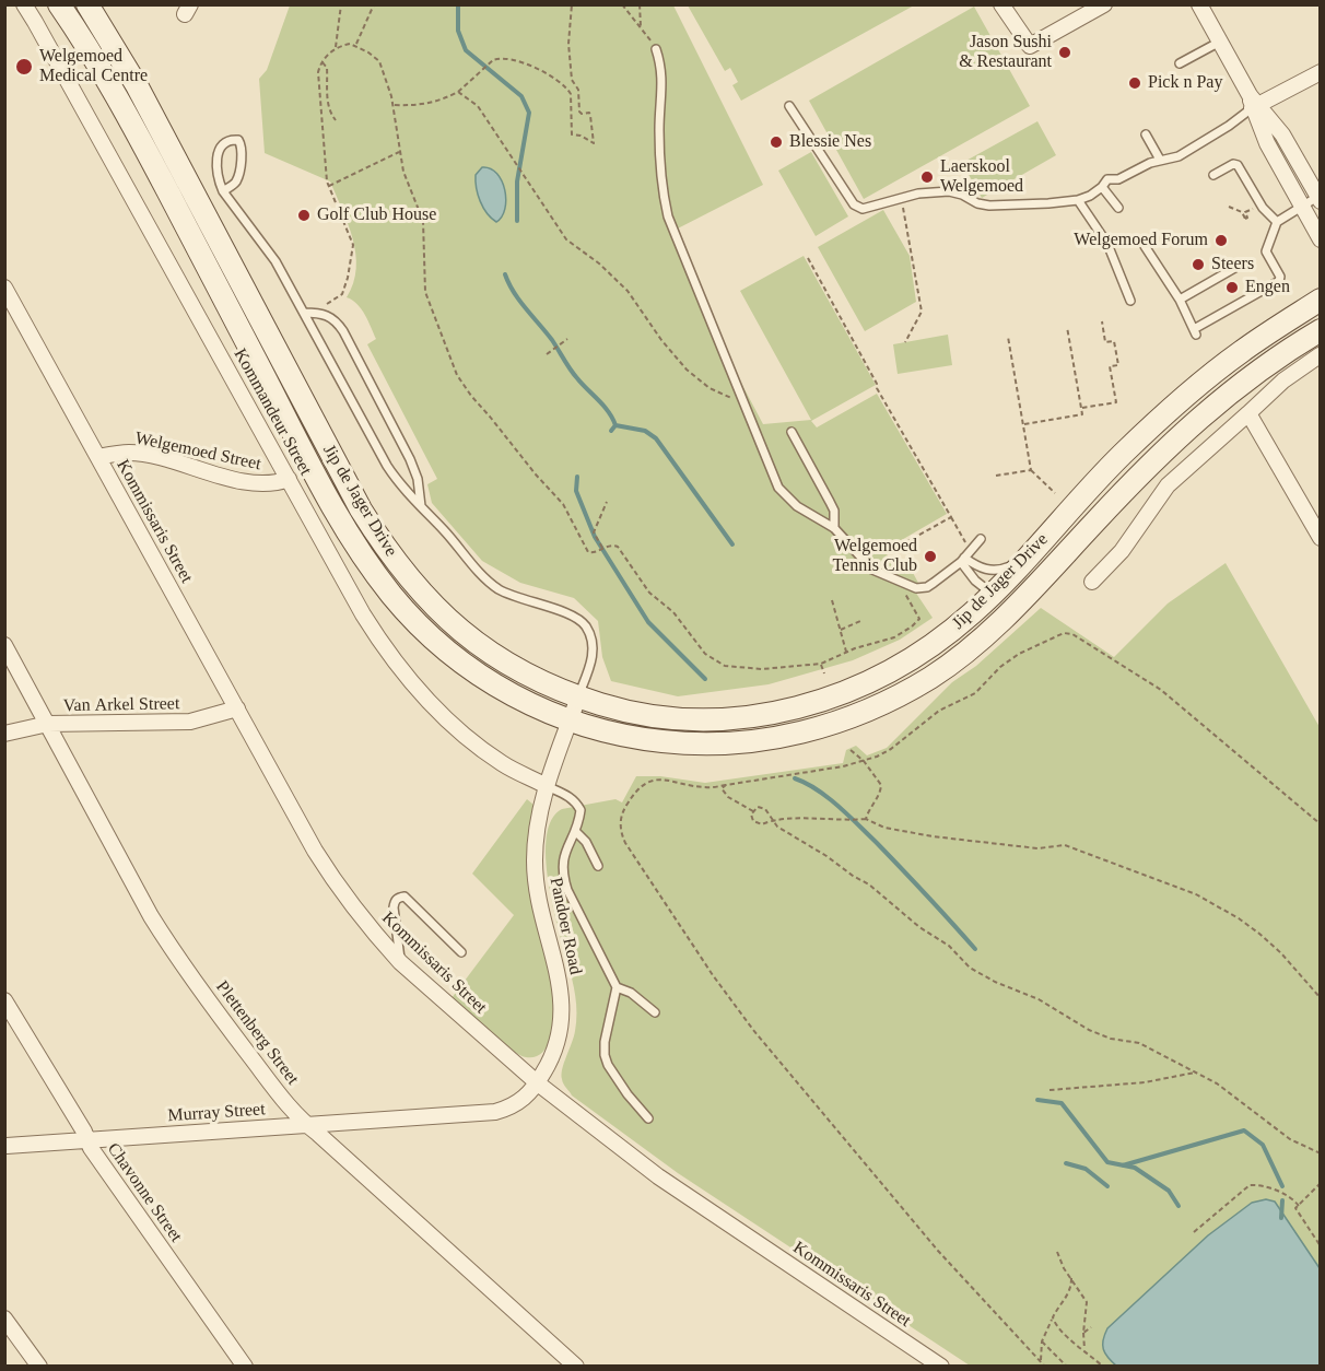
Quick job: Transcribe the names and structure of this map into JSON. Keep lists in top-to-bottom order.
{
  "streets": {
    "main road": ["Jip de Jager Drive"],
    "street": [
      "Kommandeur Street",
      "Welgemoed Street",
      "Kommissaris Street",
      "Van Arkel Street",
      "Pandoer Road",
      "Plettenberg Street",
      "Murray Street",
      "Chavonne Street"
    ]
  },
  "crossings": [
    ["Kommandeur Street", "Welgemoed Street"],
    ["Kommandeur Street", "Pandoer Road"],
    ["Welgemoed Street", "Kommissaris Street"],
    ["Jip de Jager Drive", "Pandoer Road"],
    ["Kommissaris Street", "Van Arkel Street"],
    ["Kommissaris Street", "Pandoer Road"],
    ["Kommissaris Street", "Murray Street"],
    ["Van Arkel Street", "Plettenberg Street"],
    ["Pandoer Road", "Murray Street"],
    ["Plettenberg Street", "Murray Street"],
    ["Murray Street", "Chavonne Street"]
  ],
  "places": [
    "Jason Sushi & Restaurant",
    "Welgemoed Medical Centre",
    "Pick n Pay",
    "Blessie Nes",
    "Laerskool Welgemoed",
    "Golf Club House",
    "Welgemoed Forum",
    "Steers",
    "Engen",
    "Welgemoed Tennis Club"
  ]
}
